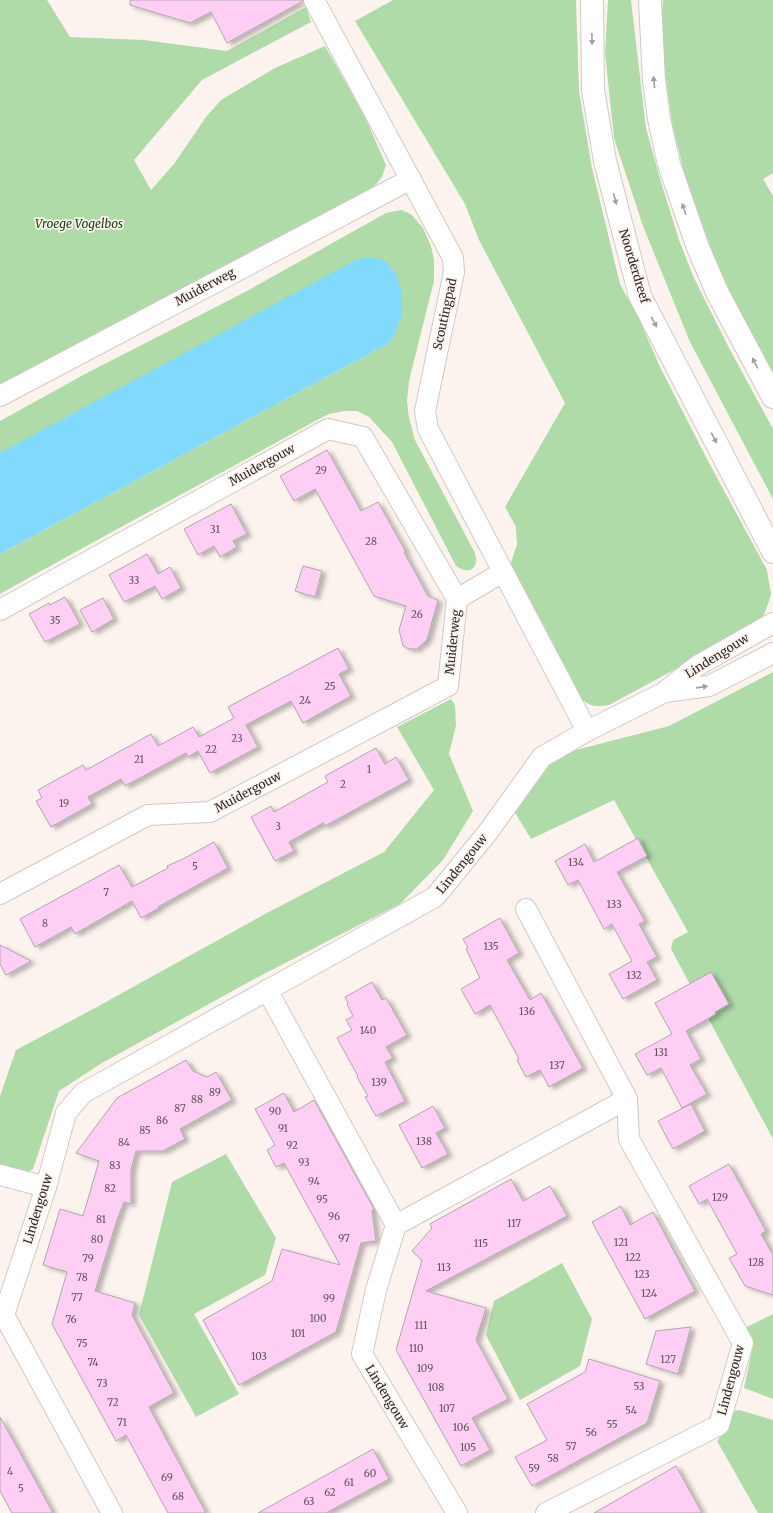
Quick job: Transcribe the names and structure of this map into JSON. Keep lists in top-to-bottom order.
{
  "streets": {
    "main road": ["Noorderdreef"],
    "street": [
      "Muiderweg",
      "Scoutingpad",
      "Muidergouw",
      "Lindengouw"
    ]
  },
  "crossings": [
    ["Muiderweg", "Scoutingpad"],
    ["Muiderweg", "Muidergouw"]
  ],
  "parks": ["Vroege Vogelbos"],
  "house_numbers": [
    "29",
    "31",
    "28",
    "33",
    "26",
    "35",
    "25",
    "24",
    "23",
    "22",
    "21",
    "1",
    "2",
    "19",
    "3",
    "134",
    "5",
    "7",
    "133",
    "8",
    "135",
    "132",
    "136",
    "140",
    "131",
    "137",
    "139",
    "89",
    "88",
    "87",
    "90",
    "86",
    "91",
    "85",
    "138",
    "84",
    "92",
    "93",
    "83",
    "94",
    "82",
    "129",
    "95",
    "96",
    "81",
    "117",
    "97",
    "80",
    "121",
    "115",
    "122",
    "79",
    "128",
    "113",
    "123",
    "78",
    "124",
    "77",
    "99",
    "100",
    "76",
    "111",
    "101",
    "75",
    "110",
    "103",
    "127",
    "74",
    "109",
    "73",
    "53",
    "108",
    "72",
    "107",
    "54",
    "71",
    "55",
    "106",
    "56",
    "57",
    "105",
    "58",
    "59",
    "4",
    "60",
    "69",
    "61",
    "5",
    "62",
    "68",
    "63"
  ]
}
